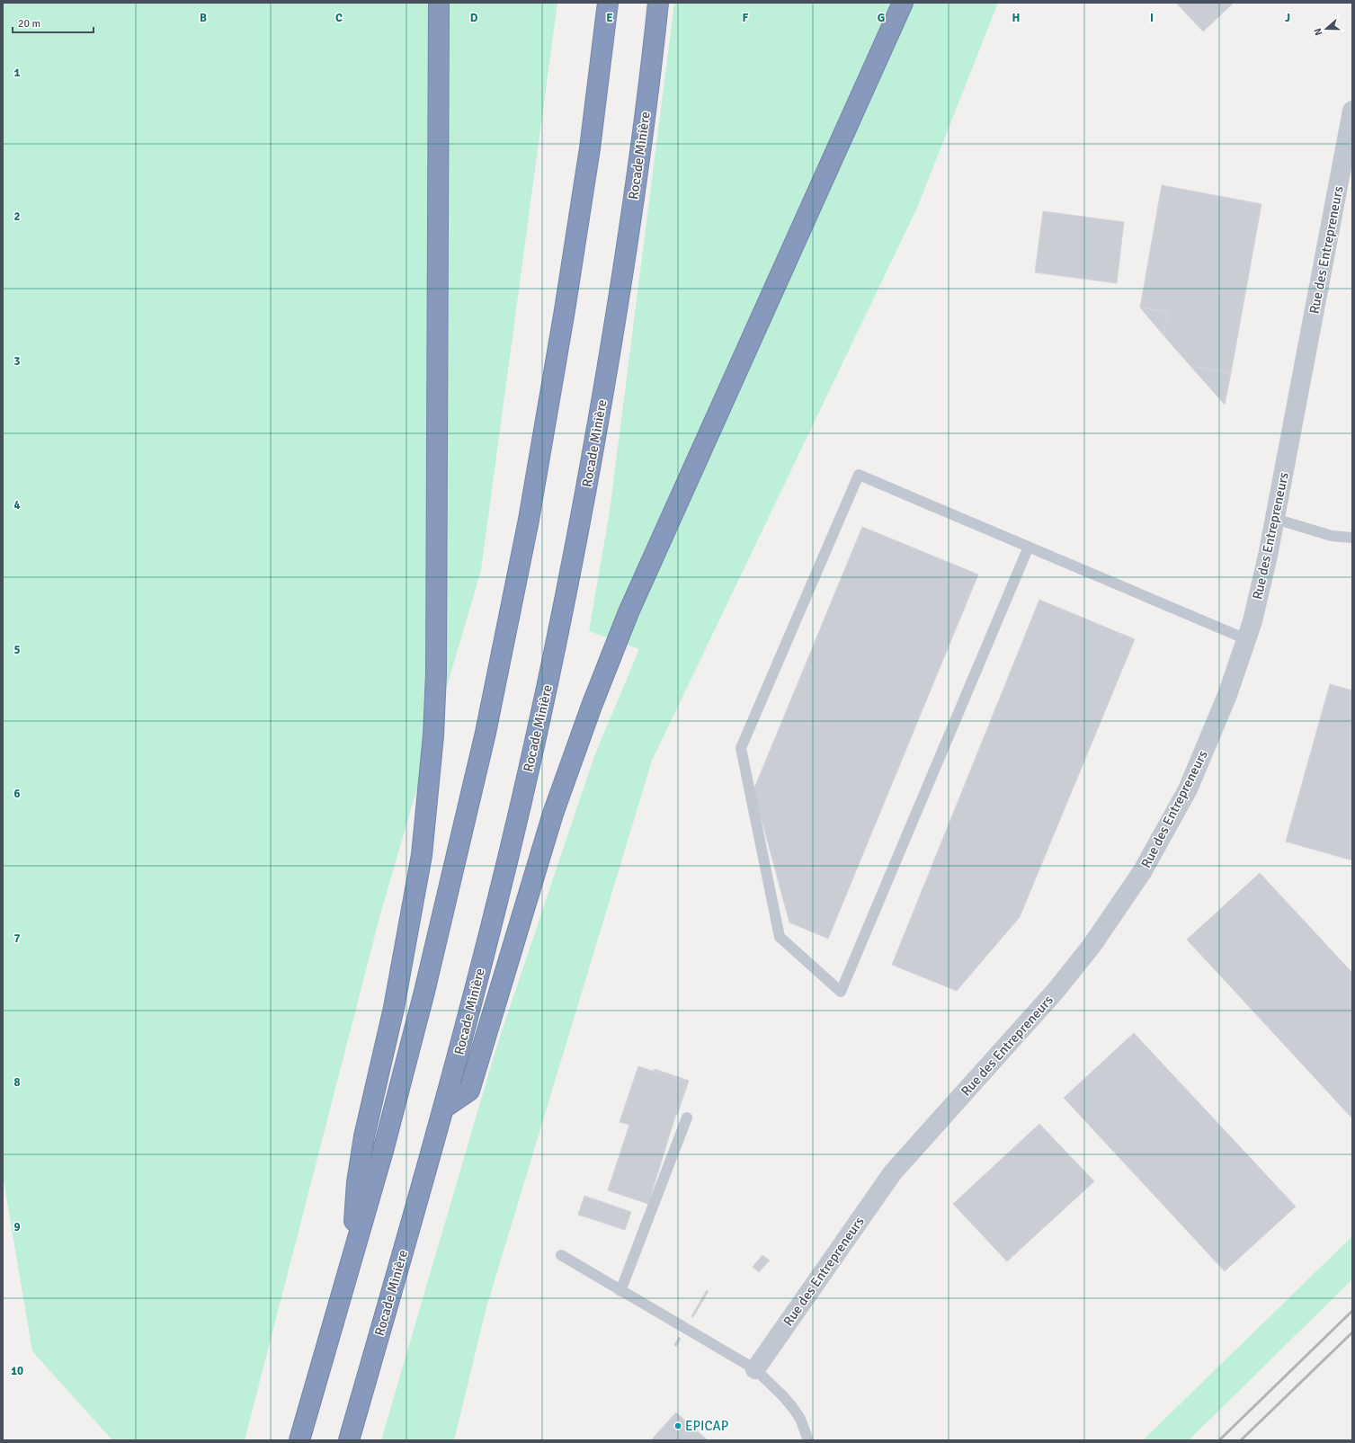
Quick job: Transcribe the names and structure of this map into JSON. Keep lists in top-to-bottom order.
{
  "streets": {
    "highway": ["Rocade Minière"],
    "street": ["Rue des Entrepreneurs"]
  },
  "places": ["EPICAP"],
  "scale_bar": "20 m",
  "north": "left",
  "grid": {
    "columns": [
      "B",
      "C",
      "D",
      "E",
      "F",
      "G",
      "H",
      "I",
      "J"
    ],
    "rows": [
      "1",
      "2",
      "3",
      "4",
      "5",
      "6",
      "7",
      "8",
      "9",
      "10"
    ]
  }
}
